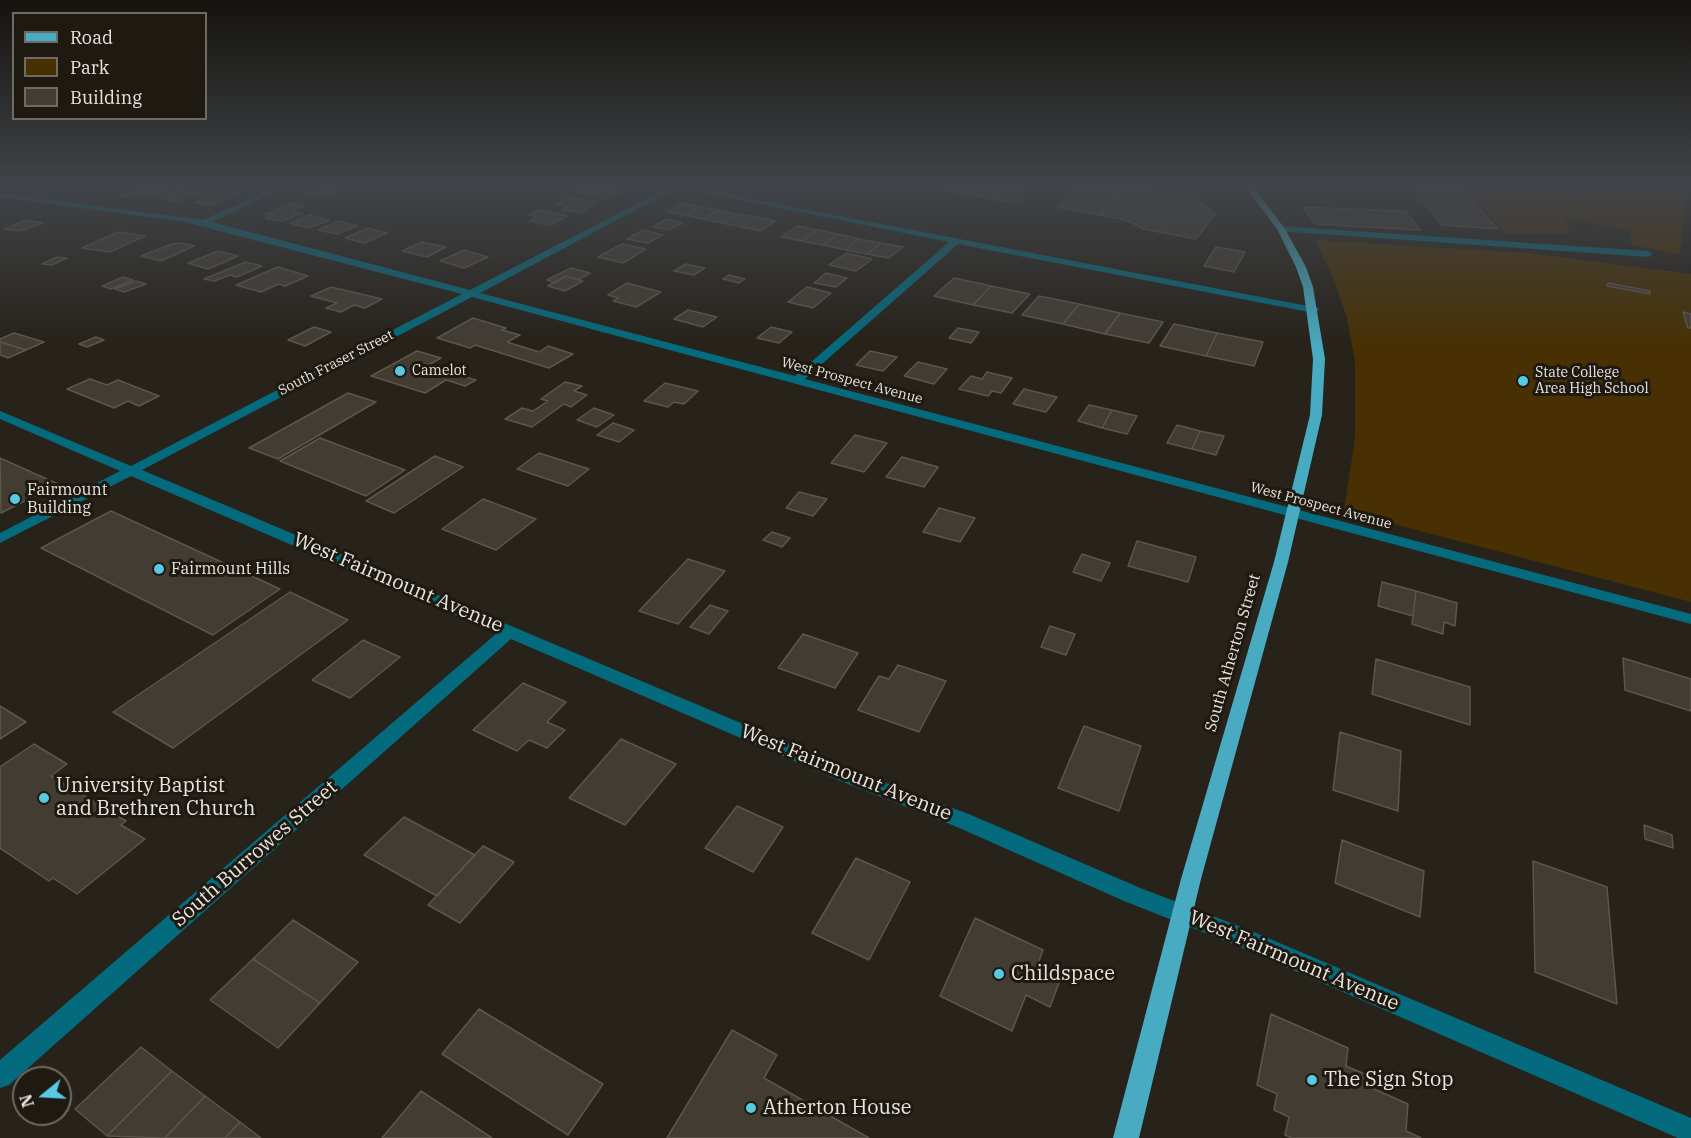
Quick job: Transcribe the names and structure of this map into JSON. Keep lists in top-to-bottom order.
{
  "streets": {
    "main road": ["South Atherton Street"],
    "street": [
      "South Fraser Street",
      "West Prospect Avenue",
      "West Fairmount Avenue",
      "South Burrowes Street"
    ]
  },
  "crossings": [
    ["South Fraser Street", "West Prospect Avenue"],
    ["South Fraser Street", "West Fairmount Avenue"],
    ["West Prospect Avenue", "South Atherton Street"],
    ["West Fairmount Avenue", "South Atherton Street"],
    ["West Fairmount Avenue", "South Burrowes Street"]
  ],
  "places": [
    "Camelot",
    "State College Area High School",
    "Fairmount Building",
    "Fairmount Hills",
    "University Baptist and Brethren Church",
    "Childspace",
    "The Sign Stop",
    "Atherton House"
  ],
  "legend": ["Road", "Park", "Building"],
  "north": "left"
}
